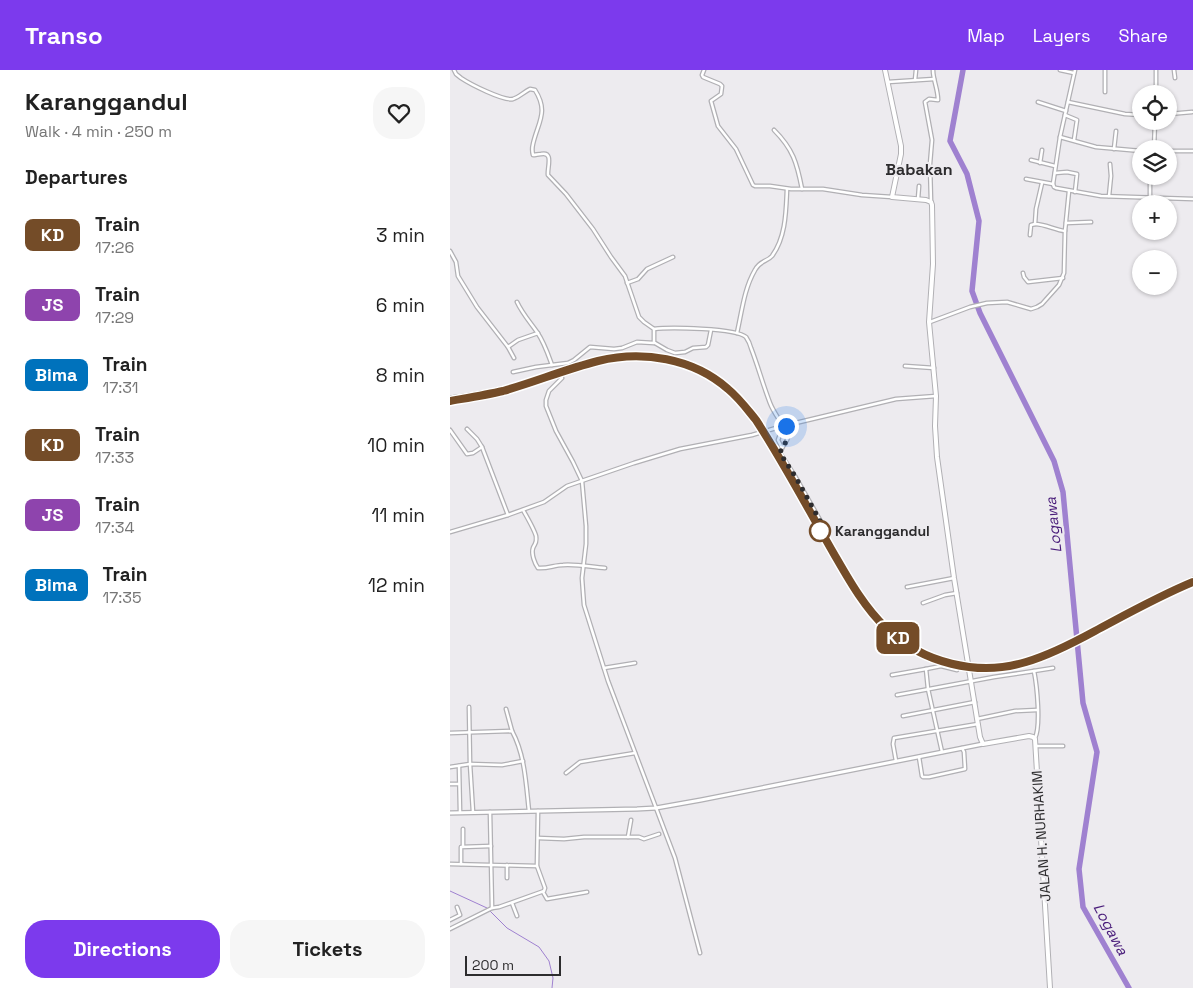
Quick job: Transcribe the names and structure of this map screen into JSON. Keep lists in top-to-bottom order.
{
  "streets": {
    "main road": ["JALAN H. NURHAKIM"]
  },
  "districts": ["Babakan"],
  "water": ["Logawa"],
  "places": ["Karanggandul"],
  "scale_bar": "200 m",
  "page": {
    "header": "Transo",
    "nav": ["Map", "Layers", "Share"],
    "heading": [
      ["Karanggandul", "Walk · 4 min · 250 m"],
      "Departures"
    ],
    "on_map": "KD",
    "map_buttons": ["+", "−"],
    "list": [
      {
        "mark": "KD",
        "name": "Train",
        "note": "17:26",
        "value": "3 min"
      },
      {
        "mark": "JS",
        "name": "Train",
        "note": "17:29",
        "value": "6 min"
      },
      {
        "mark": "Bima",
        "name": "Train",
        "note": "17:31",
        "value": "8 min"
      },
      {
        "mark": "KD",
        "name": "Train",
        "note": "17:33",
        "value": "10 min"
      },
      {
        "mark": "JS",
        "name": "Train",
        "note": "17:34",
        "value": "11 min"
      },
      {
        "mark": "Bima",
        "name": "Train",
        "note": "17:35",
        "value": "12 min"
      }
    ],
    "buttons": ["Directions", "Tickets"],
    "scale": "200 m"
  }
}
